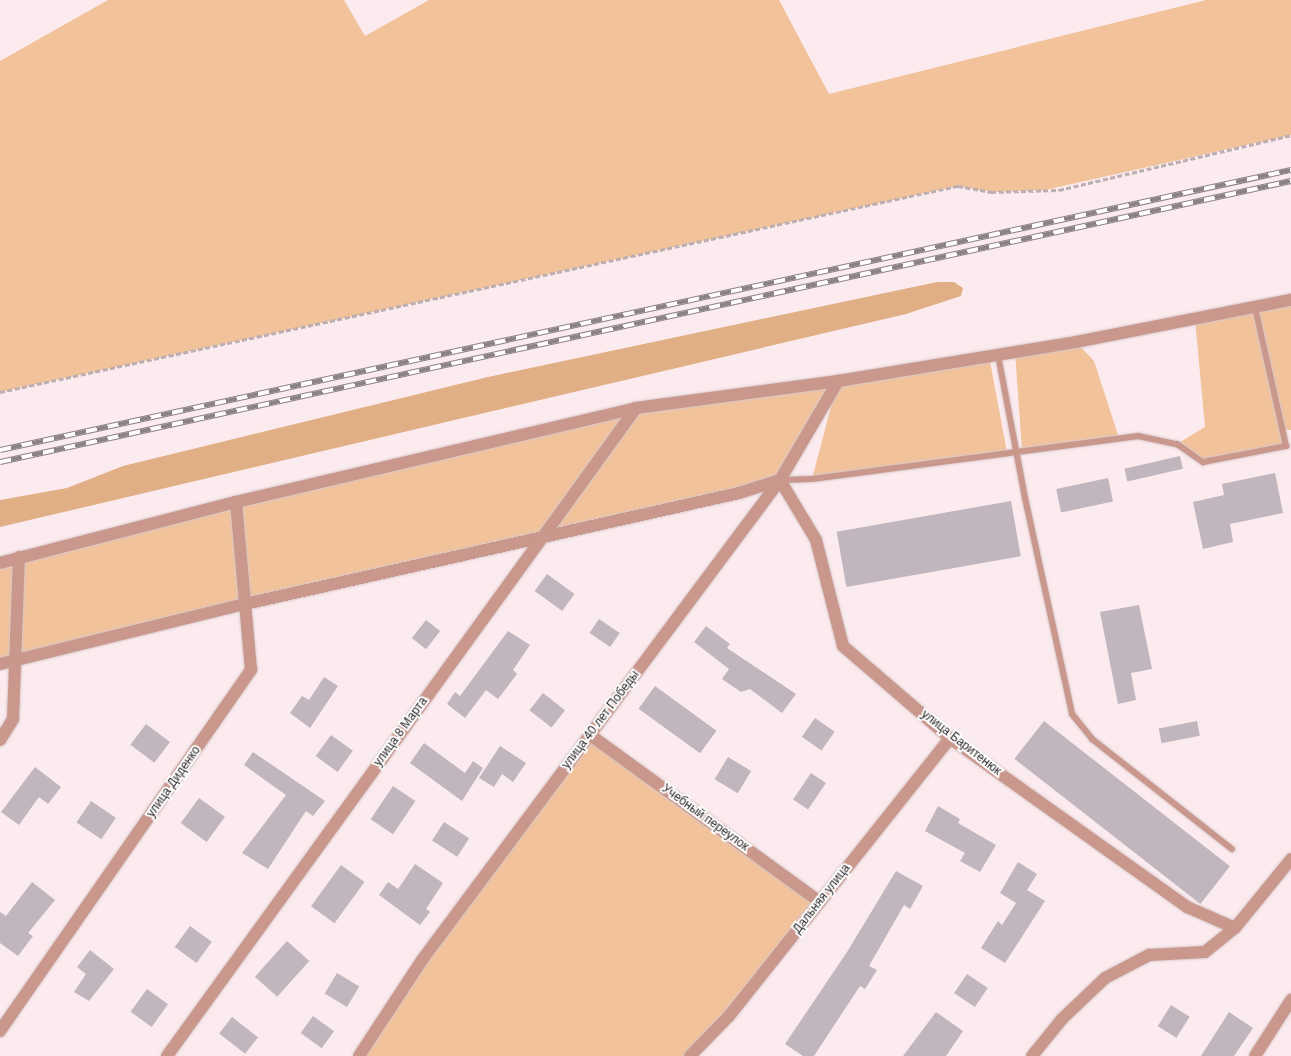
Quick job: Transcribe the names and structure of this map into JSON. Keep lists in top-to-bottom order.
{
  "streets": {
    "street": [
      "улица 40 лет Победы",
      "улица 8 Марта",
      "улица Баритенюк",
      "улица Диденко",
      "Учебный переулок",
      "Дальняя улица"
    ]
  },
  "crossings": [
    ["улица 40 лет Победы", "улица Баритенюк"],
    ["улица 40 лет Победы", "Учебный переулок"],
    ["улица Баритенюк", "Дальняя улица"],
    ["Учебный переулок", "Дальняя улица"]
  ]
}
